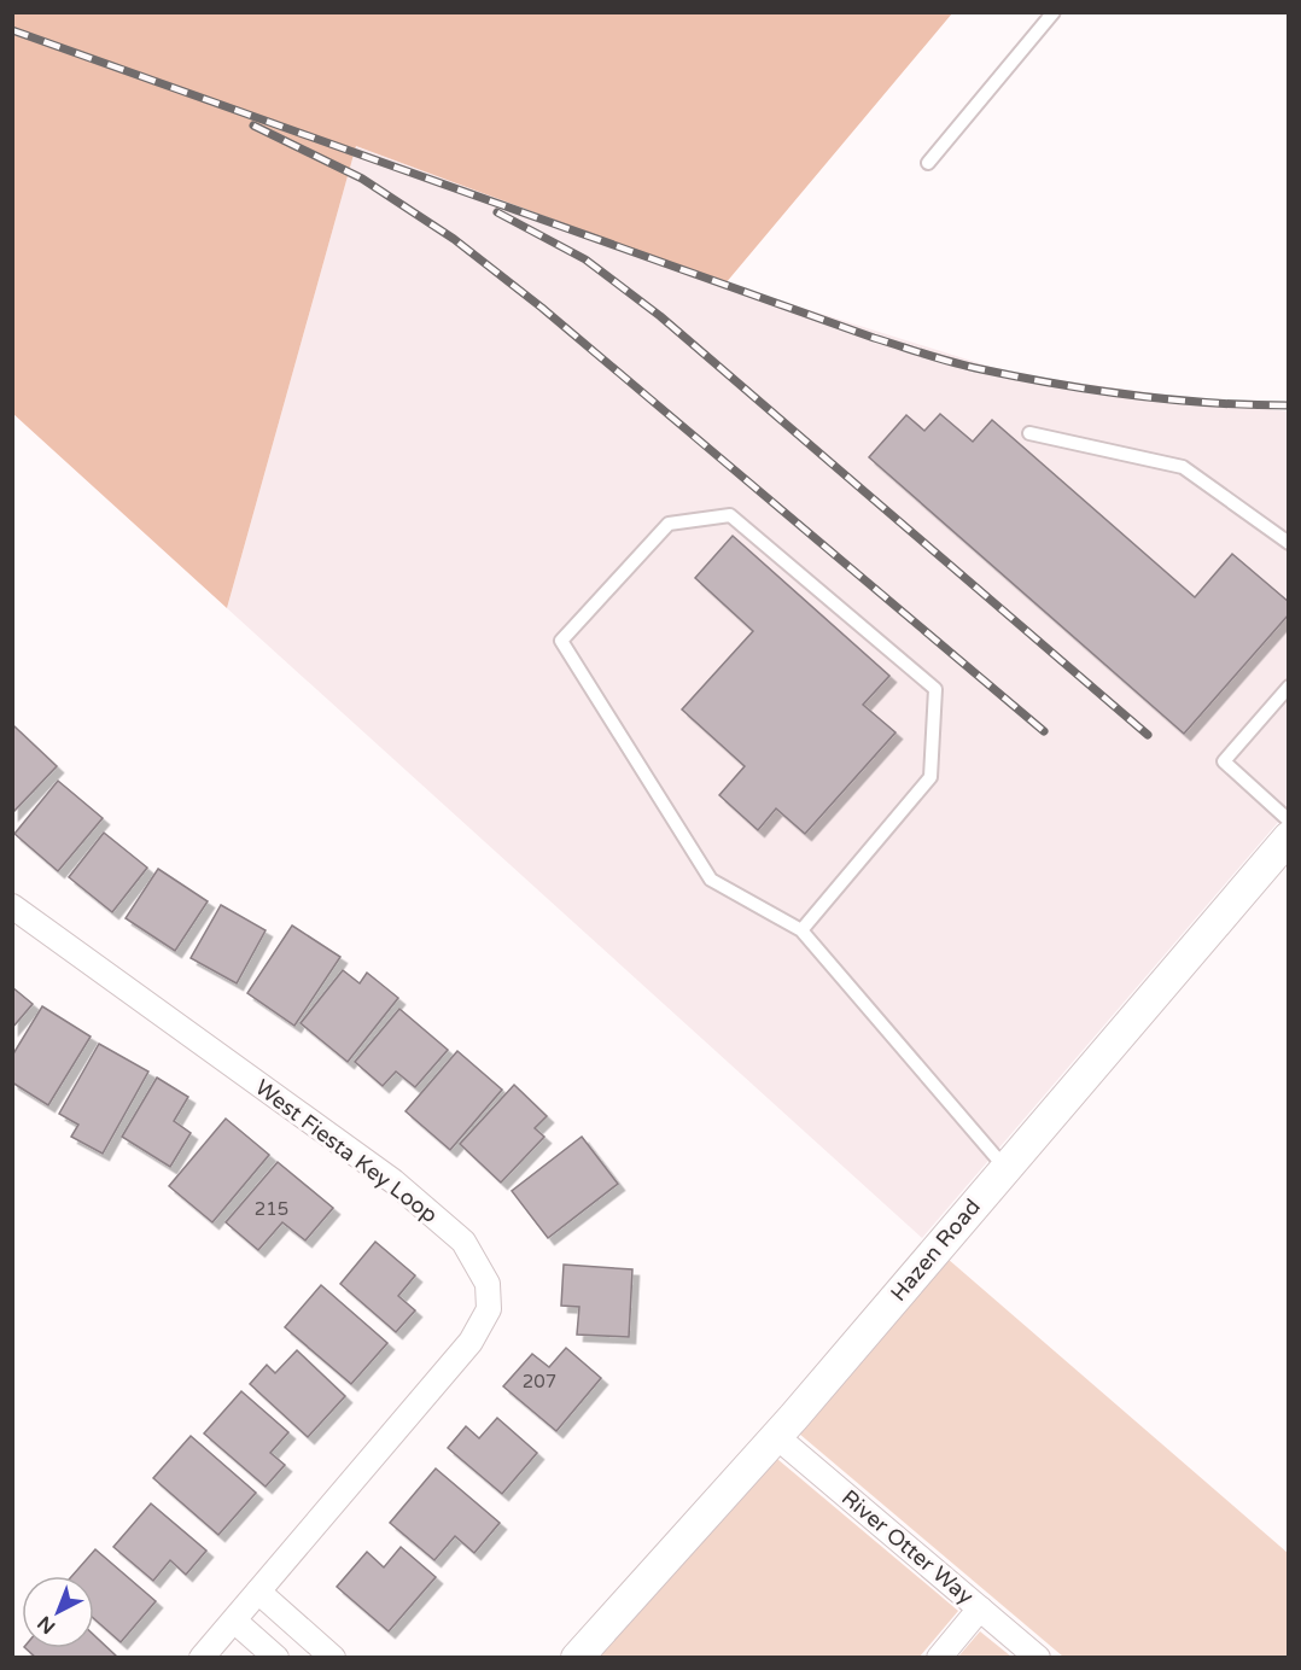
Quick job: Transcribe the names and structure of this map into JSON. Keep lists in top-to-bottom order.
{
  "streets": {
    "street": ["West Fiesta Key Loop", "Hazen Road", "River Otter Way"]
  },
  "crossings": [
    ["Hazen Road", "River Otter Way"]
  ],
  "house_numbers": ["215", "207"],
  "north": "bottom left"
}
